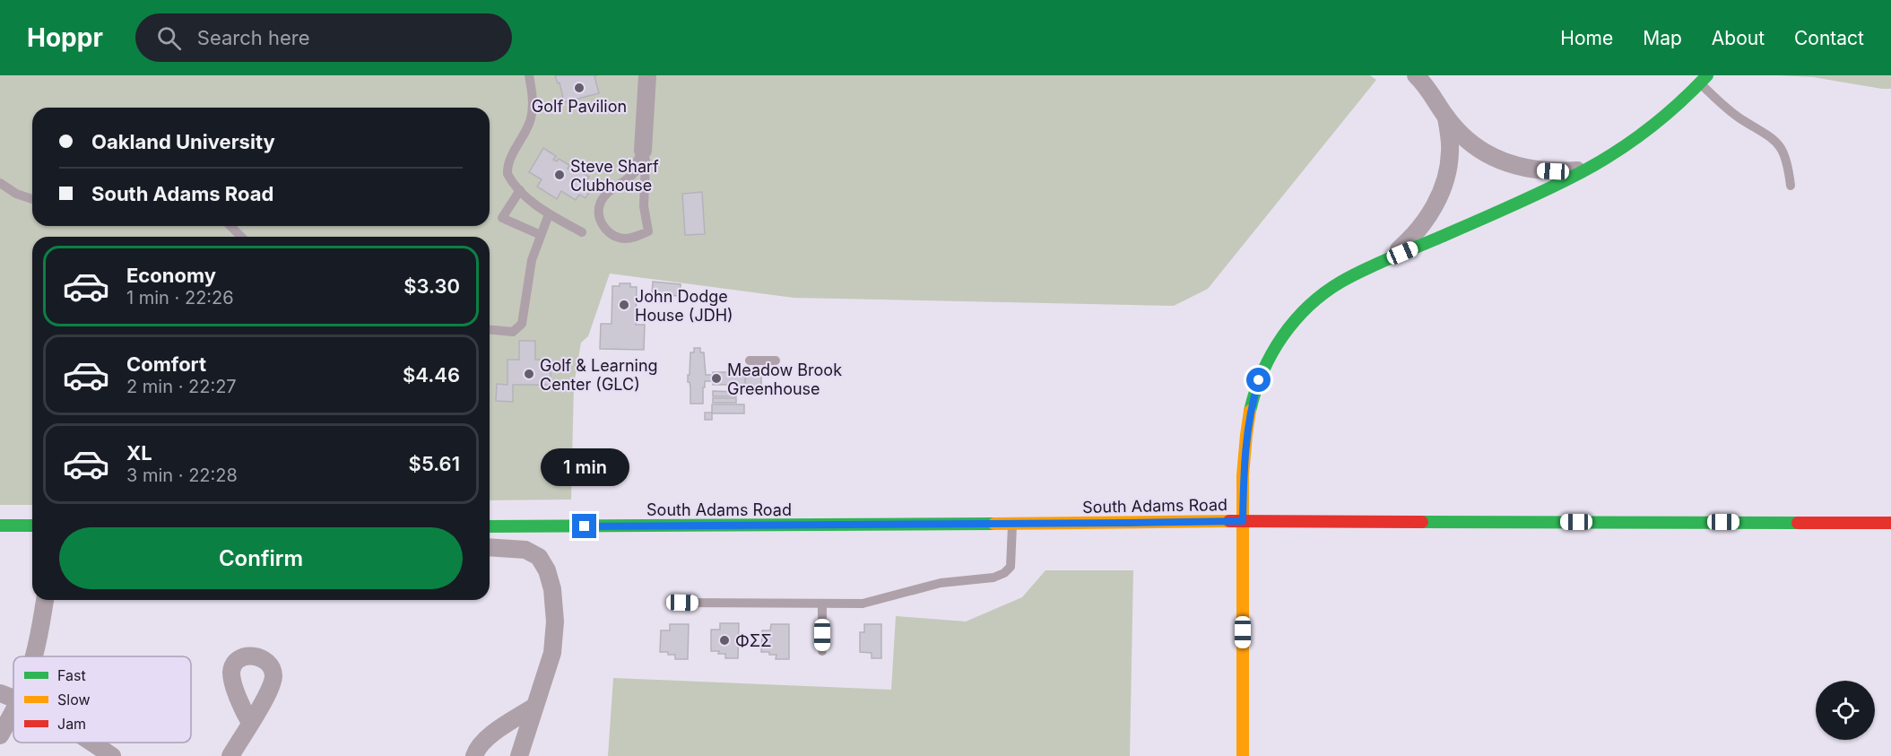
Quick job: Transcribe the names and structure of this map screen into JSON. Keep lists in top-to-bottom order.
{
  "streets": {
    "main road": ["South Adams Road"]
  },
  "places": [
    "Golf Pavilion",
    "Steve Sharf Clubhouse",
    "John Dodge House (JDH)",
    "Golf & Learning Center (GLC)",
    "Meadow Brook Greenhouse",
    "ΦΣΣ"
  ],
  "legend": ["Fast", "Slow", "Jam"],
  "page": {
    "header": "Hoppr",
    "search": "Search here",
    "nav": [
      "Home",
      "Map",
      "About",
      "Contact"
    ],
    "banner": ["Oakland University", "South Adams Road"],
    "list": [
      {
        "name": "Economy",
        "note": "1 min · 22:26",
        "value": "$3.30"
      },
      {
        "name": "Comfort",
        "note": "2 min · 22:27",
        "value": "$4.46"
      },
      {
        "name": "XL",
        "note": "3 min · 22:28",
        "value": "$5.61"
      }
    ],
    "bubble": "1 min",
    "buttons": "Confirm"
  }
}
